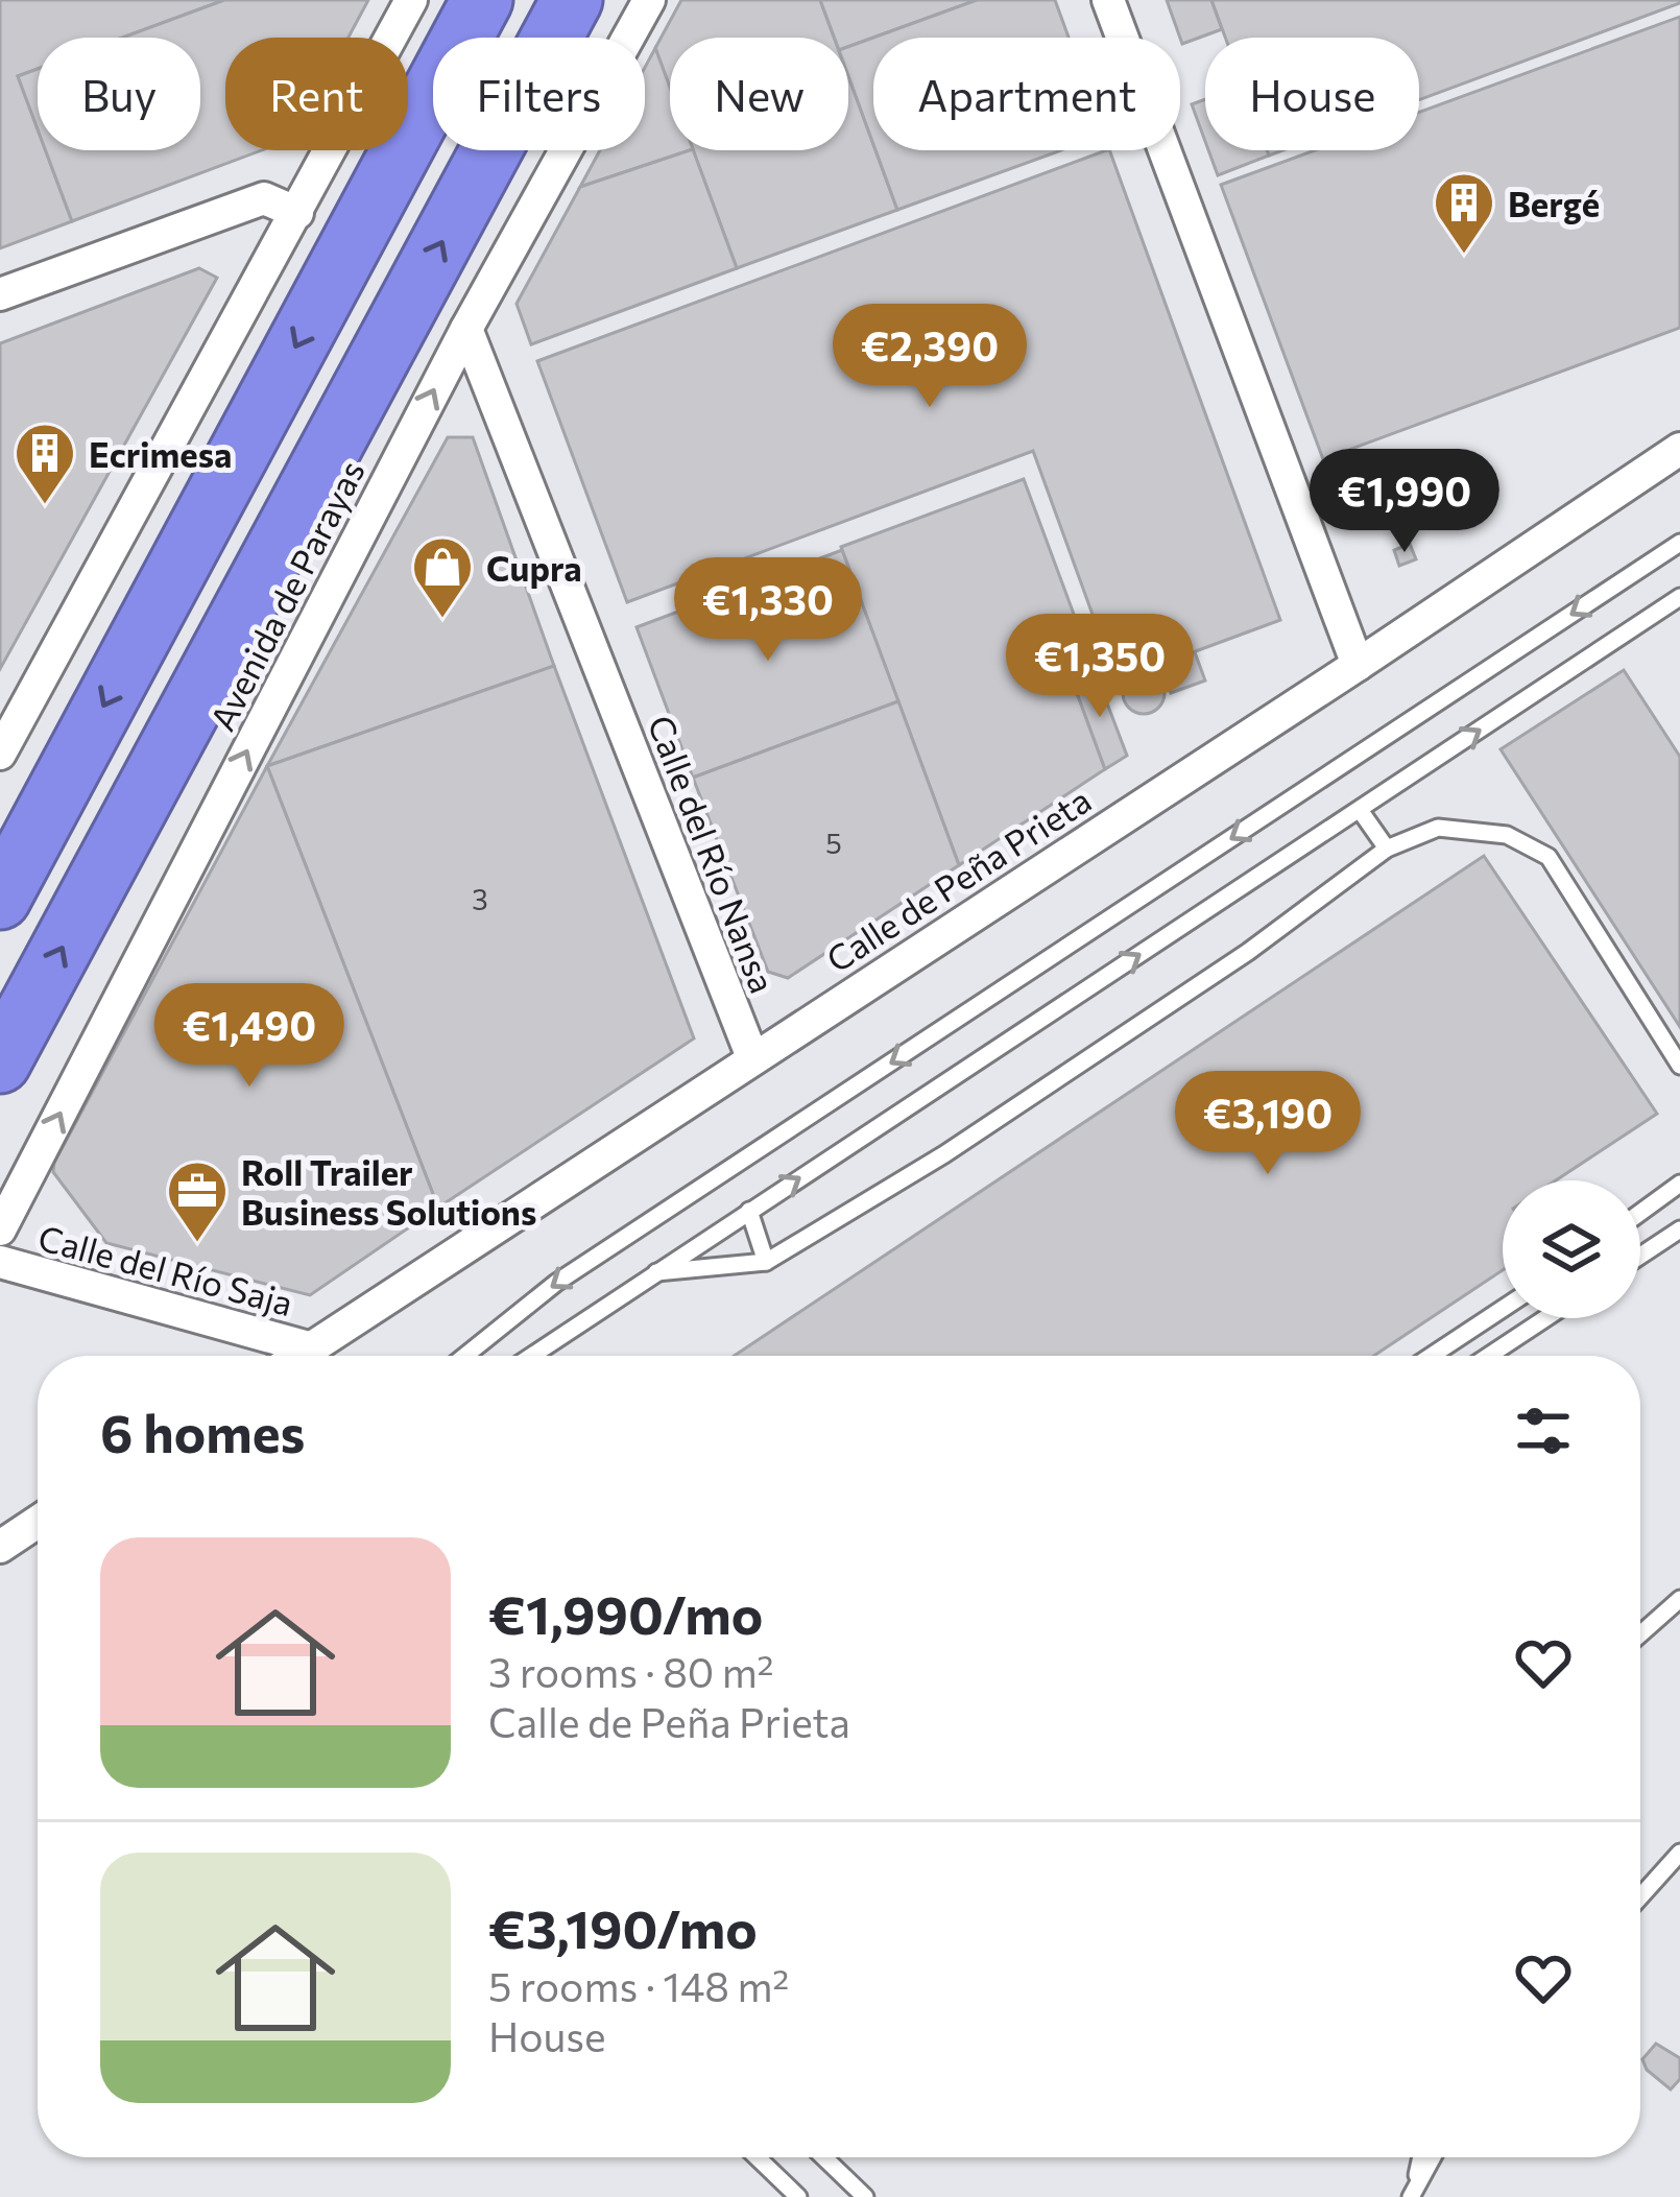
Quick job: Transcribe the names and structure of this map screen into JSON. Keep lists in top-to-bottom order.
{
  "streets": {
    "street": [
      "Avenida de Parayas",
      "Calle del Río Nansa",
      "Calle de Peña Prieta",
      "Calle del Río Saja"
    ]
  },
  "crossings": [
    ["Avenida de Parayas", "Calle del Río Nansa"],
    ["Calle del Río Nansa", "Calle de Peña Prieta"],
    ["Calle de Peña Prieta", "Calle del Río Saja"]
  ],
  "places": {
    "building": ["Bergé", "Ecrimesa"],
    "shop": ["Cupra"],
    "office": ["Roll Trailer Business Solutions"]
  },
  "house_numbers": ["5", "3"],
  "page": {
    "chip": [
      "Buy",
      "Rent",
      "Filters",
      "New",
      "Apartment",
      "House"
    ],
    "price": [
      "€2,390",
      "€1,990",
      "€1,330",
      "€1,350",
      "€1,490",
      "€3,190"
    ],
    "heading": "6 homes",
    "list": [
      {
        "name": "€1,990/mo",
        "note": "3 rooms · 80 m² · Calle de Peña Prieta"
      },
      {
        "name": "€3,190/mo",
        "note": "5 rooms · 148 m² · House"
      }
    ]
  }
}
